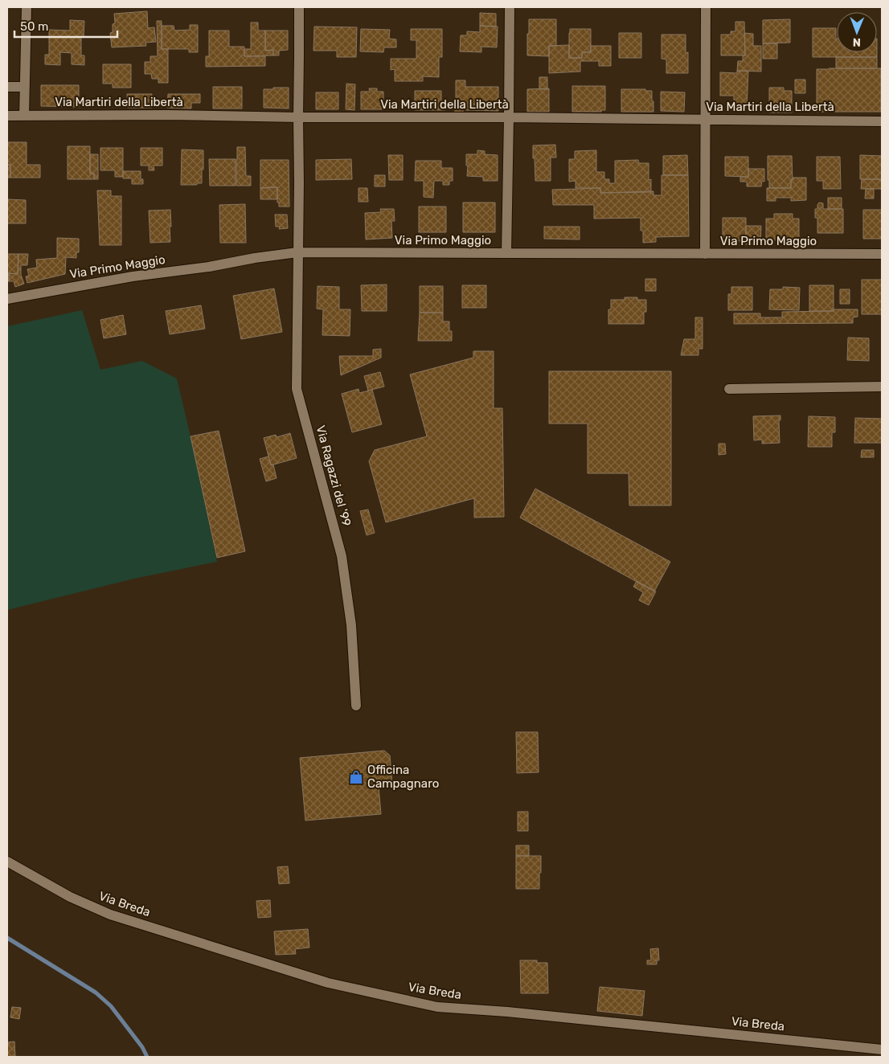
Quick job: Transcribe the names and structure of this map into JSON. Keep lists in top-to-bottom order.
{
  "streets": {
    "street": [
      "Via Martiri della Libertà",
      "Via Primo Maggio",
      "Via Ragazzi del '99",
      "Via Breda"
    ]
  },
  "crossings": [
    ["Via Martiri della Libertà", "Via Ragazzi del '99"],
    ["Via Primo Maggio", "Via Ragazzi del '99"]
  ],
  "places": {
    "shop": ["Officina Campagnaro"]
  },
  "scale_bar": "50 m",
  "north": "bottom"
}
